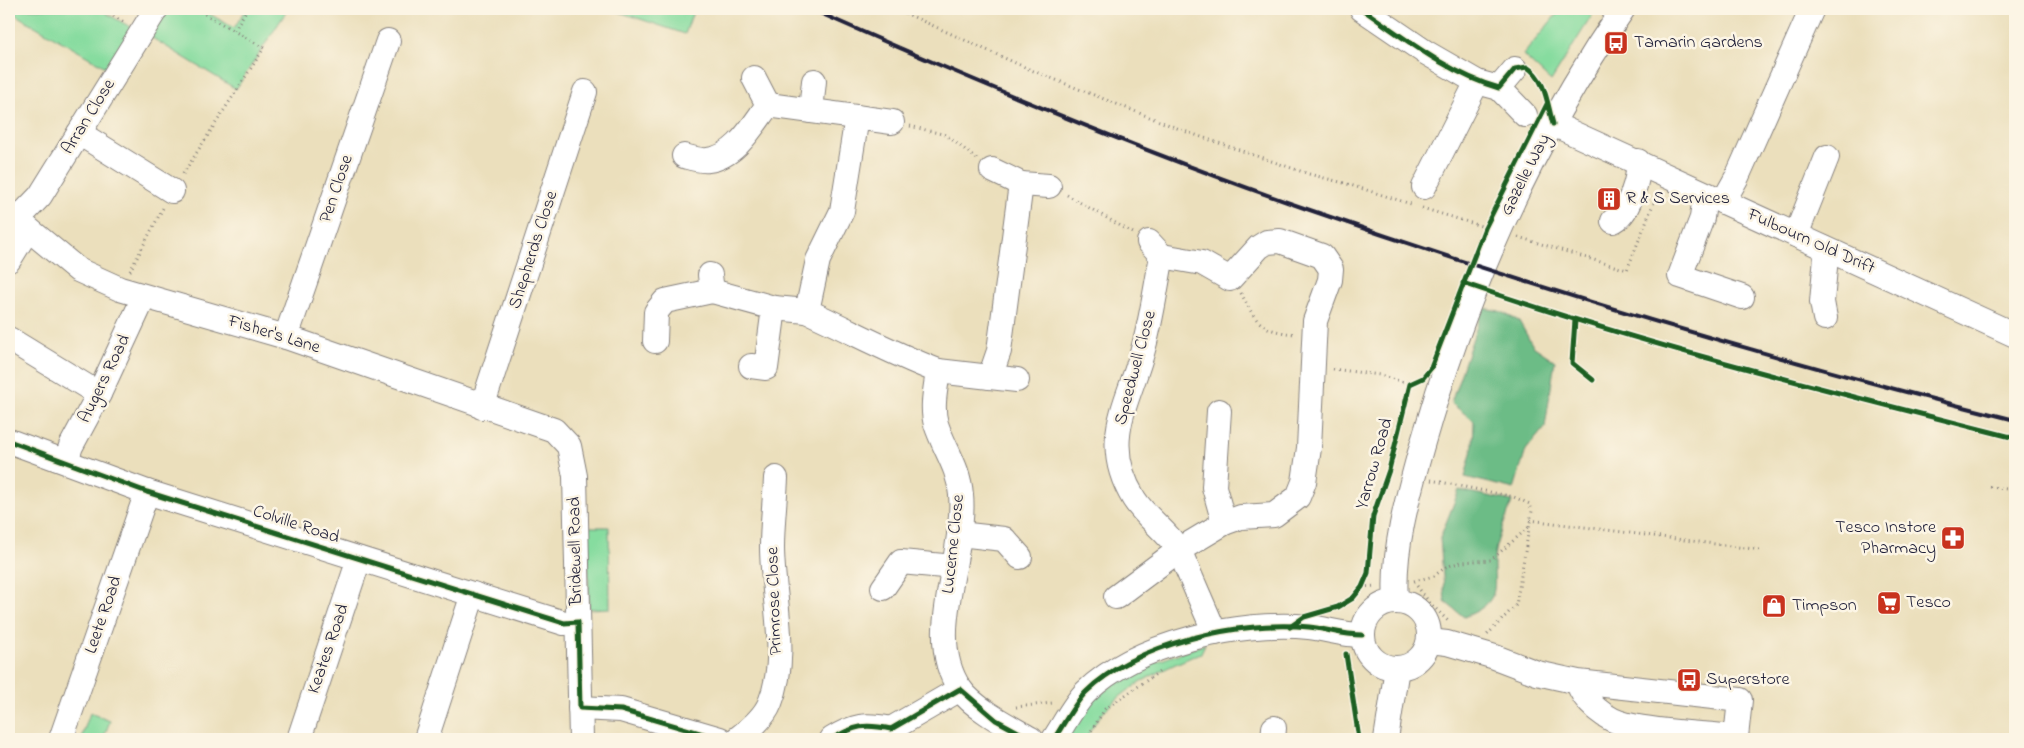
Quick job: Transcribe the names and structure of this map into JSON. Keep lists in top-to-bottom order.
{
  "streets": {
    "street": [
      "Arran Close",
      "Gazelle Way",
      "Pen Close",
      "Fulbourn Old Drift",
      "Shepherds Close",
      "Fisher's Lane",
      "Speedwell Close",
      "Augers Road",
      "Colville Road",
      "Lucerne Close",
      "Bridewell Road",
      "Primrose Close",
      "Leete Road",
      "Keates Road"
    ],
    "cycle path": ["Yarrow Road"]
  },
  "crossings": [
    ["Arran Close", "Fisher's Lane"],
    ["Gazelle Way", "Fulbourn Old Drift"],
    ["Pen Close", "Fisher's Lane"],
    ["Shepherds Close", "Fisher's Lane"],
    ["Fisher's Lane", "Augers Road"],
    ["Fisher's Lane", "Bridewell Road"],
    ["Augers Road", "Colville Road"],
    ["Colville Road", "Bridewell Road"],
    ["Colville Road", "Leete Road"],
    ["Colville Road", "Keates Road"]
  ],
  "places": {
    "bus stop": ["Tamarin Gardens", "Superstore"],
    "building": ["R & S Services"],
    "pharmacy": ["Tesco Instore Pharmacy"],
    "supermarket": ["Tesco"],
    "shop": ["Timpson"]
  }
}
